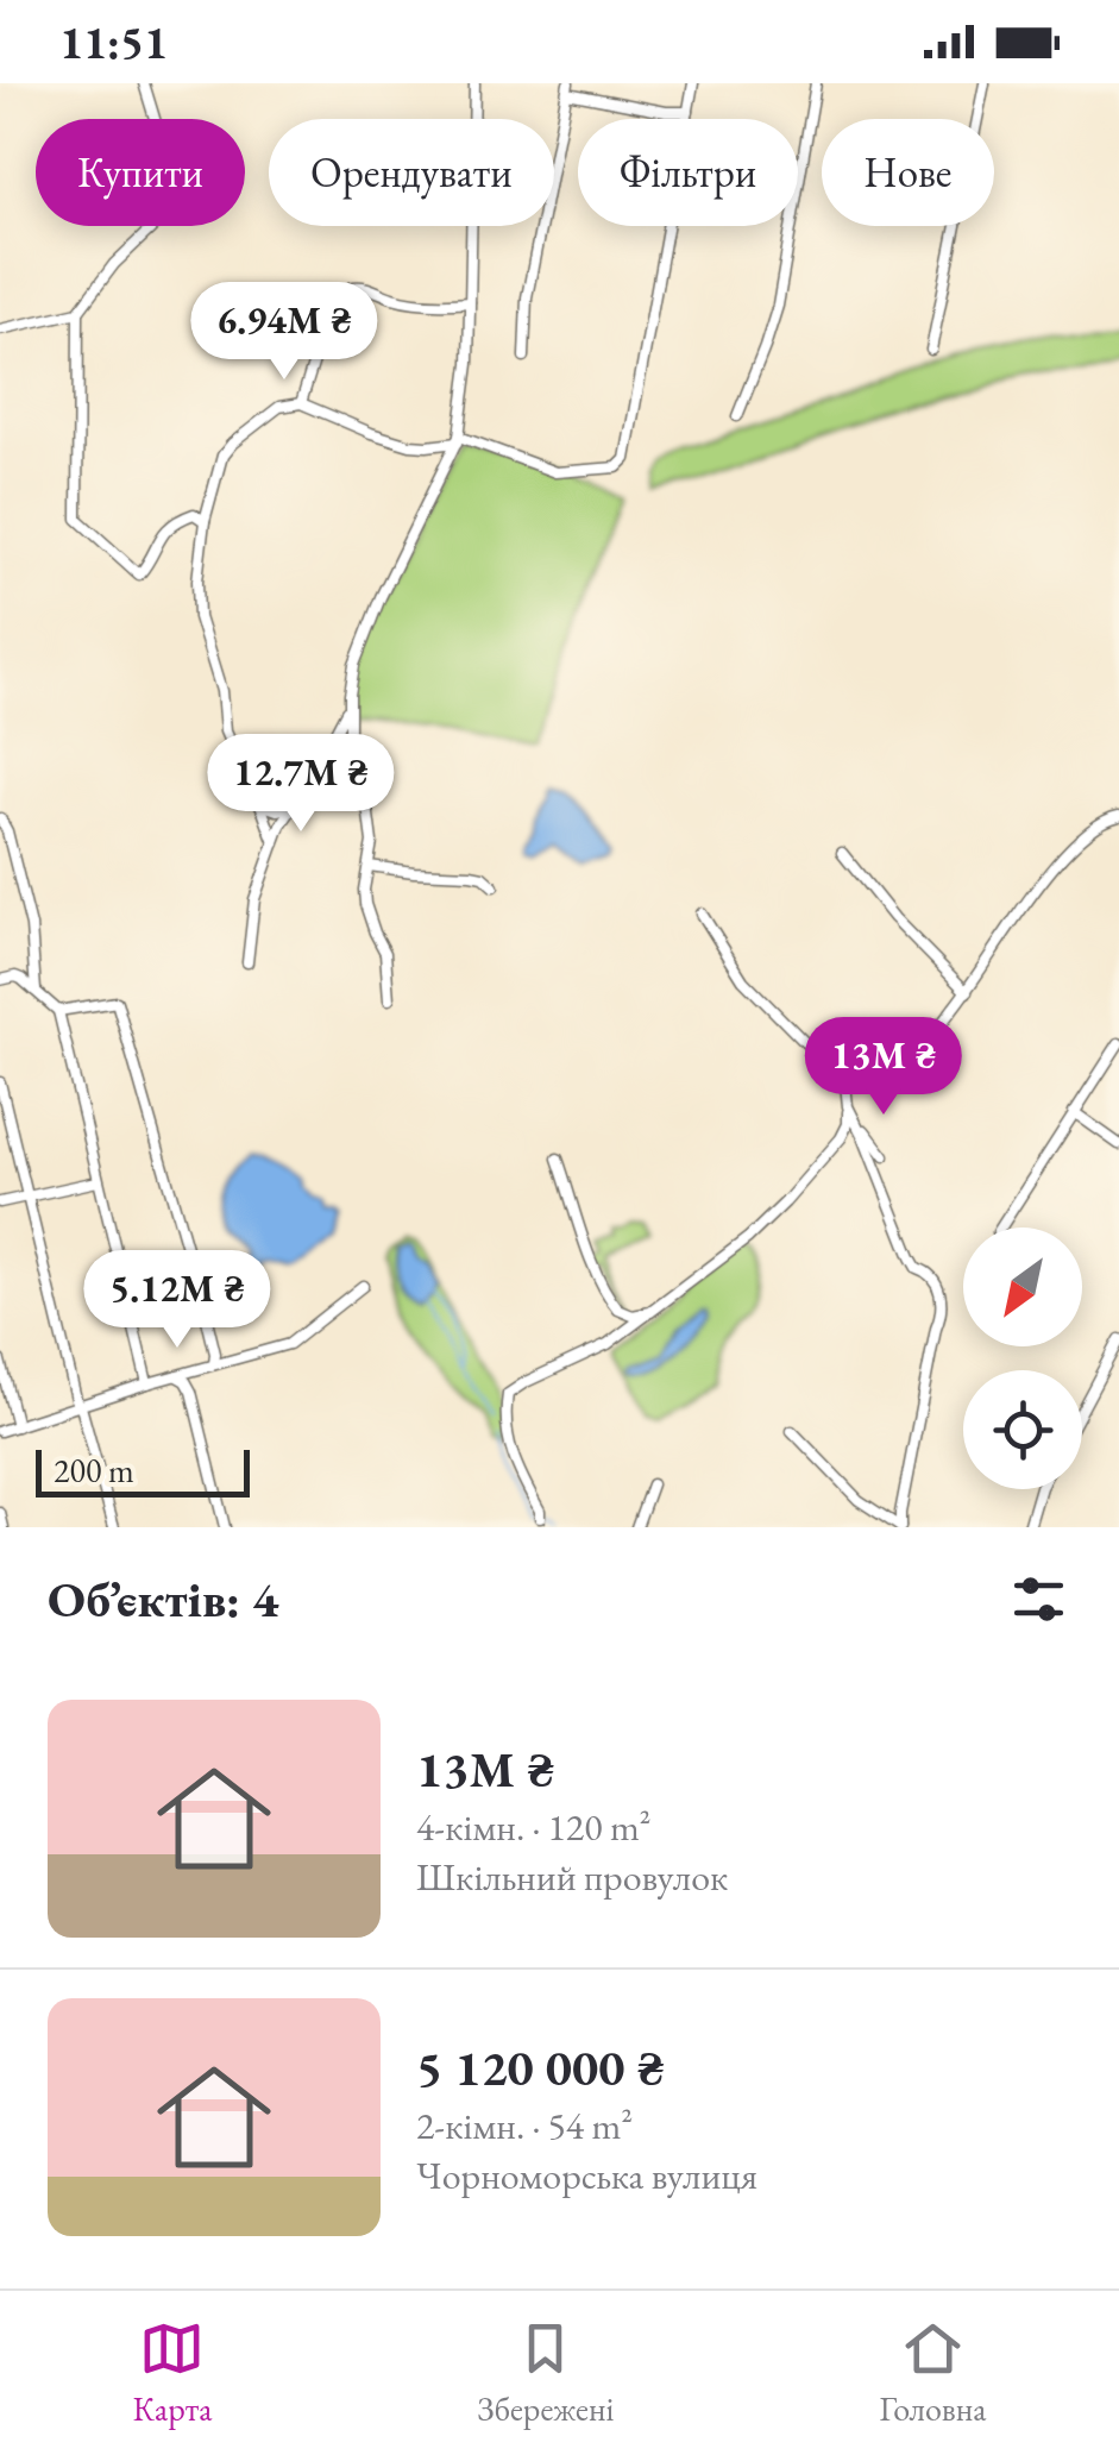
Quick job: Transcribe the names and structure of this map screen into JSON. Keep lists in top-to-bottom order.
{
  "scale_bar": "200 m",
  "north": "bottom left",
  "page": {
    "status": "11:51",
    "chip": [
      "Купити",
      "Орендувати",
      "Фільтри",
      "Нове"
    ],
    "price": [
      "6.94M ₴",
      "12.7M ₴",
      "13M ₴",
      "5.12M ₴"
    ],
    "scale": "200 m",
    "heading": "Об’єктів: 4",
    "list": [
      {
        "name": "13M ₴",
        "note": "4-кімн. · 120 m² · Шкільний провулок"
      },
      {
        "name": "5 120 000 ₴",
        "note": "2-кімн. · 54 m² · Чорноморська вулиця"
      }
    ],
    "tabs": ["Карта", "Збережені", "Головна"]
  }
}
